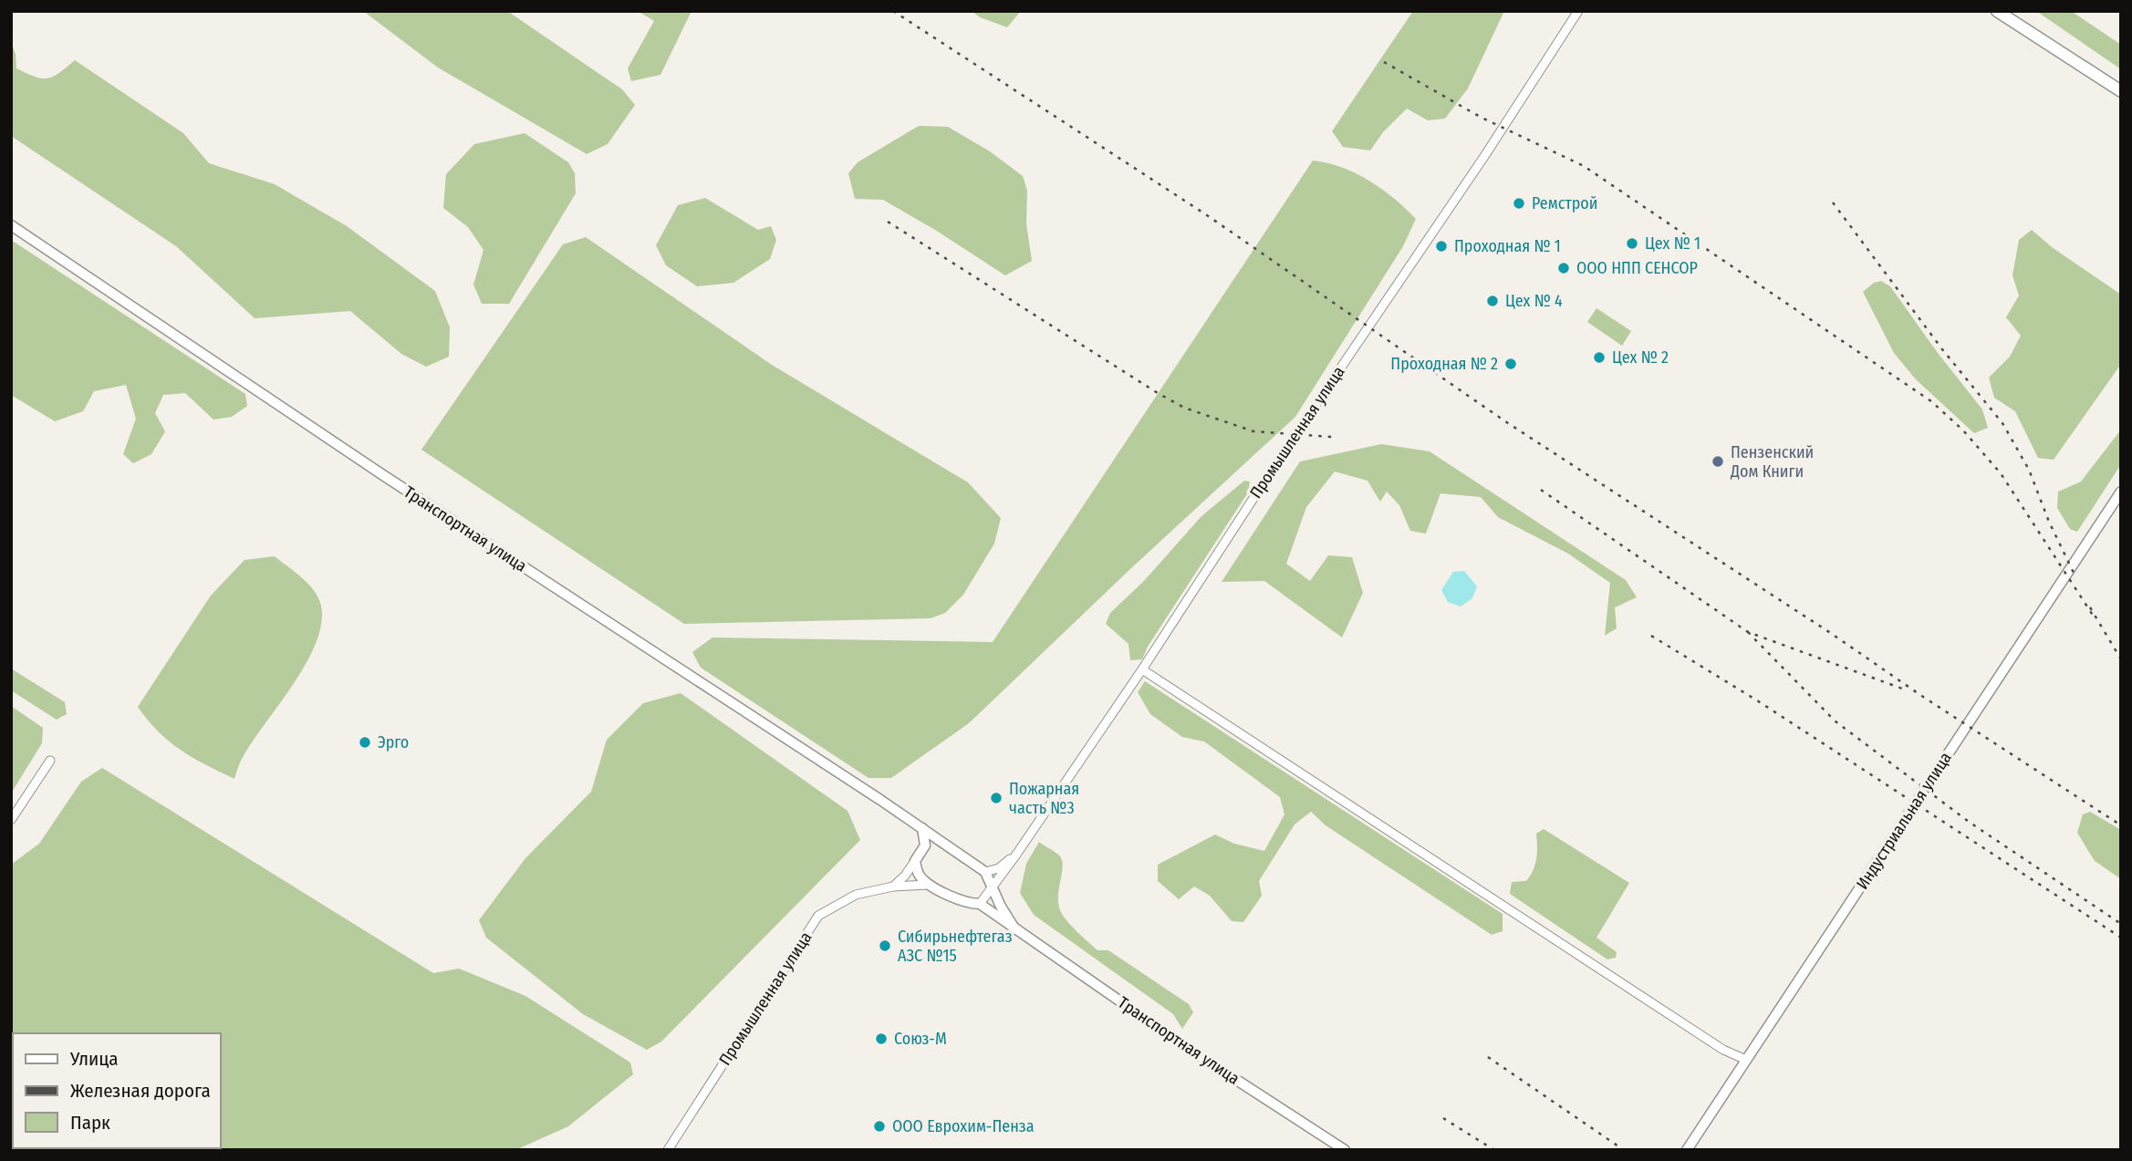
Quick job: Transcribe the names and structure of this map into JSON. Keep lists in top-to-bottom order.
{
  "streets": {
    "street": ["Промышленная улица", "Транспортная улица", "Индустриальная улица"]
  },
  "crossings": [
    ["Промышленная улица", "Транспортная улица"]
  ],
  "places": [
    "Ремстрой",
    "Цех № 1",
    "Проходная № 1",
    "ООО НПП СЕНСОР",
    "Цех № 4",
    "Цех № 2",
    "Проходная № 2",
    "Пензенский Дом Книги",
    "Эрго",
    "Пожарная часть №3",
    "Сибирьнефтегаз АЗС №15",
    "Союз-М",
    "ООО Еврохим-Пенза"
  ],
  "legend": ["Улица", "Железная дорога", "Парк"]
}
